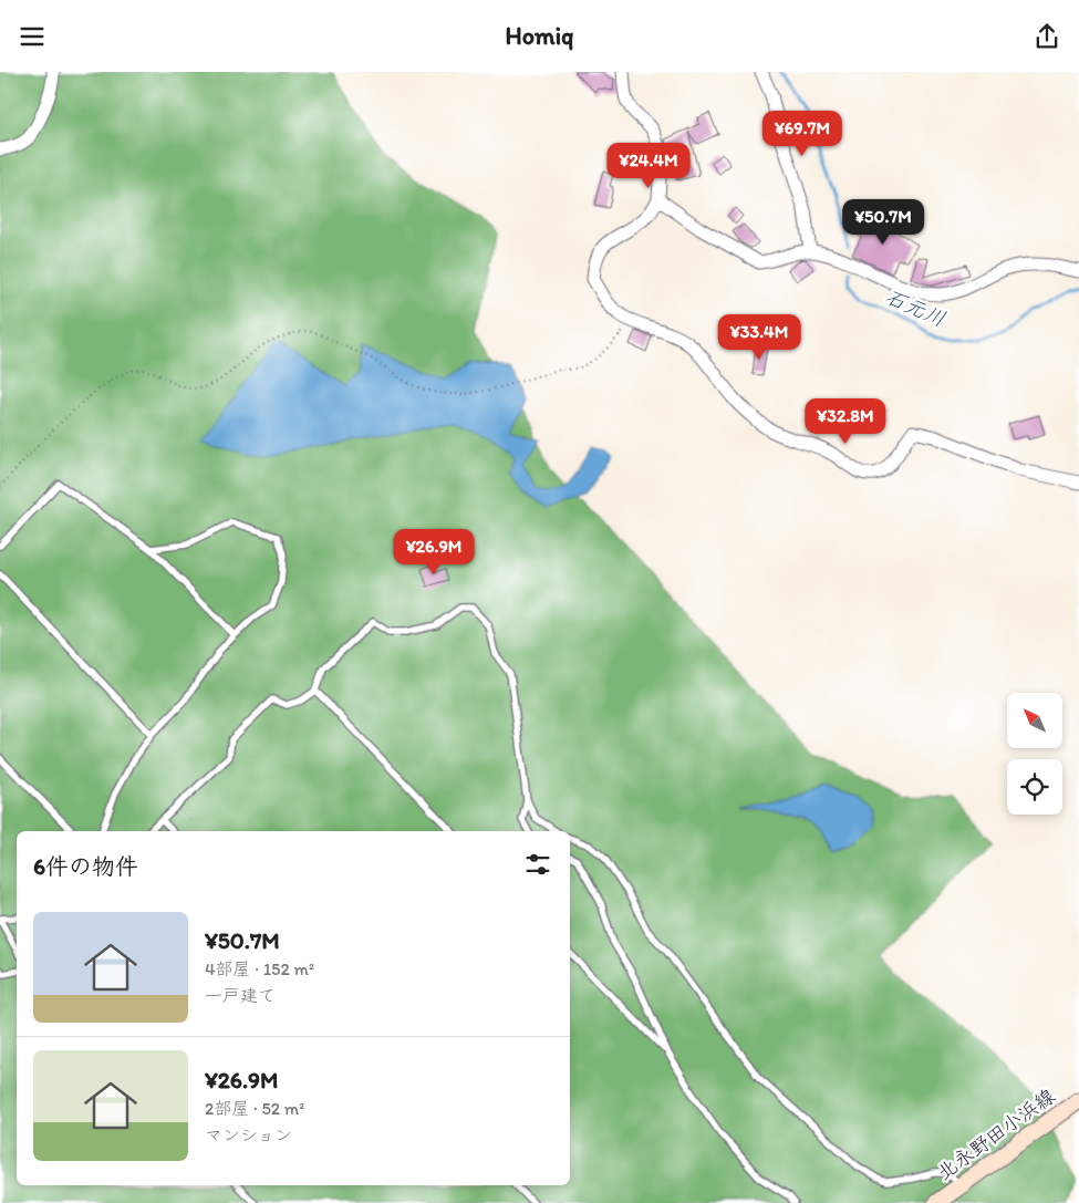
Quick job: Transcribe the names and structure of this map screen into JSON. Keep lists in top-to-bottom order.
{
  "streets": {
    "main road": ["北永野田小浜線"]
  },
  "water": ["石元川"],
  "north": "top left",
  "page": {
    "header": "Homiq",
    "price": [
      "¥69.7M",
      "¥24.4M",
      "¥50.7M",
      "¥33.4M",
      "¥32.8M",
      "¥26.9M"
    ],
    "heading": "6件の物件",
    "list": [
      {
        "name": "¥50.7M",
        "note": "4部屋 · 152 m² · 一戸建て"
      },
      {
        "name": "¥26.9M",
        "note": "2部屋 · 52 m² · マンション"
      }
    ]
  }
}
